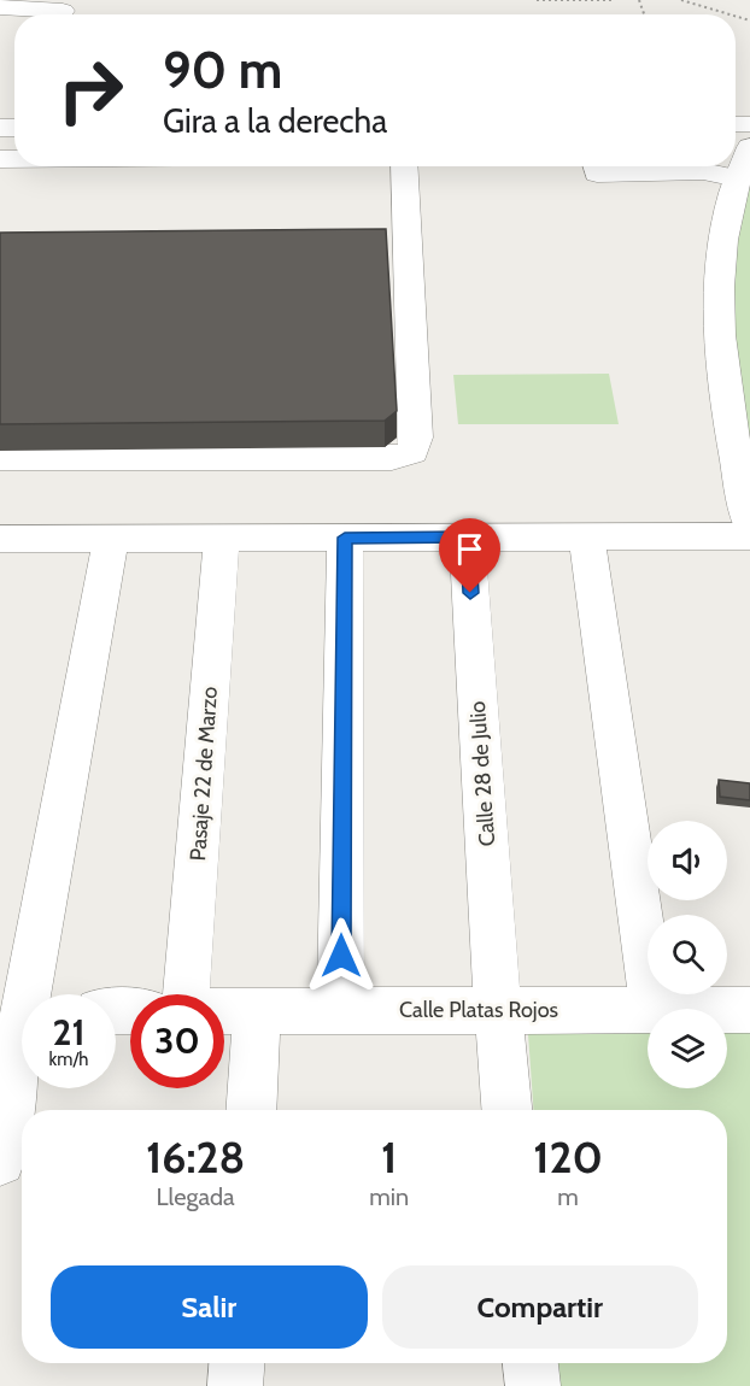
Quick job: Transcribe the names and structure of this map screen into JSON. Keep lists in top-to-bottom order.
{
  "streets": {
    "street": ["Pasaje 22 de Marzo", "Calle 28 de Julio", "Calle Platas Rojos"]
  },
  "crossings": [
    ["Calle 28 de Julio", "Calle Platas Rojos"]
  ],
  "page": {
    "turn": ["90 m", "Gira a la derecha"],
    "speed": "21 km/h",
    "limit": "30",
    "eta": [
      "16:28",
      "Llegada",
      "1",
      "min",
      "120",
      "m"
    ],
    "buttons": ["Salir", "Compartir"]
  }
}
